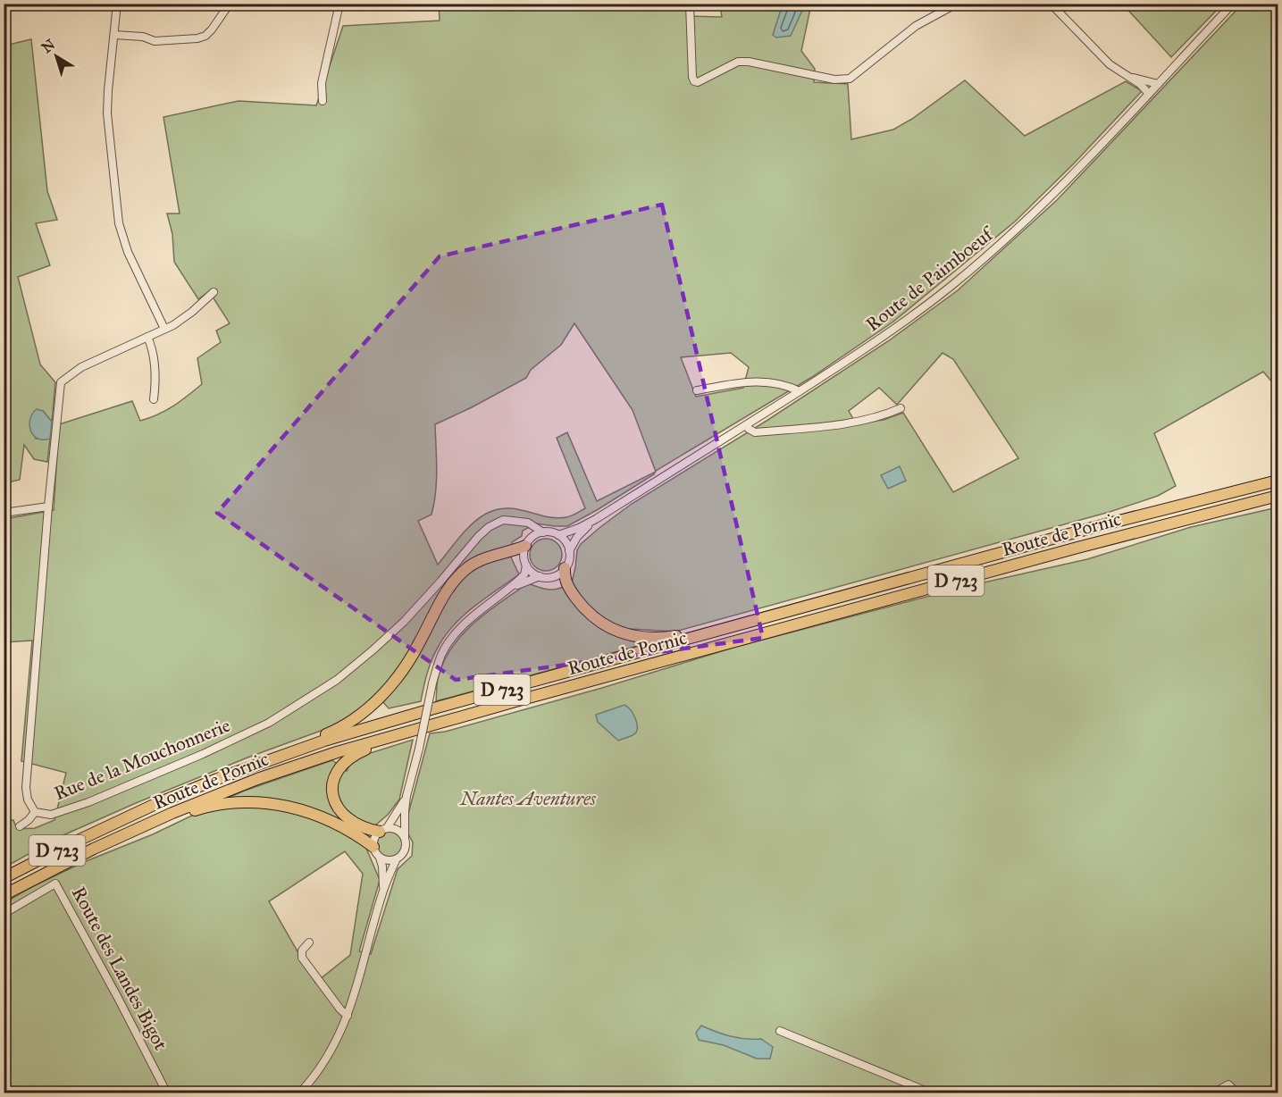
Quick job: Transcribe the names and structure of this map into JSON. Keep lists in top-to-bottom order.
{
  "streets": {
    "highway": ["Route de Pornic", "D 723"],
    "street": ["Route de Paimboeuf", "Rue de la Mouchonnerie", "Route des Landes Bigot"]
  },
  "parks": ["Nantes Aventures"],
  "north": "top left"
}
